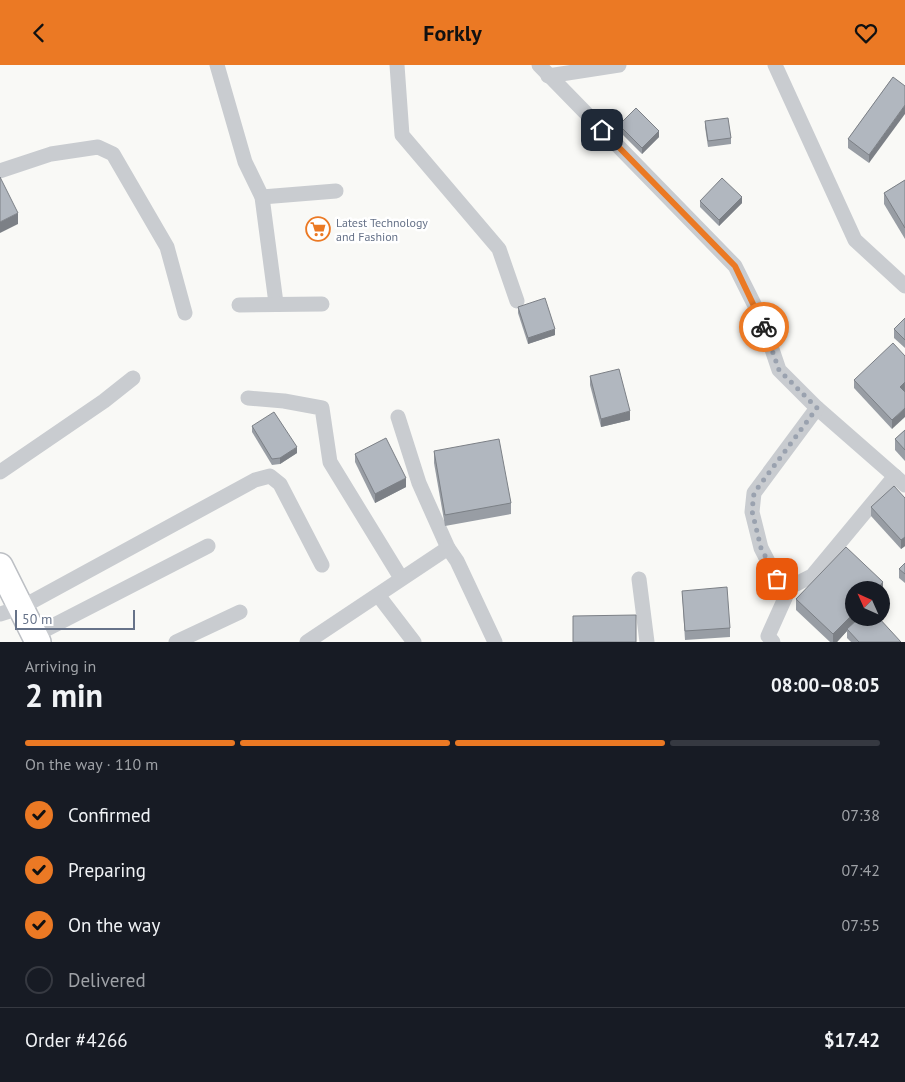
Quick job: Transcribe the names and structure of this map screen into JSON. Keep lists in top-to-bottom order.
{
  "places": {
    "supermarket": ["Latest Technology and Fashion"]
  },
  "scale_bar": "50 m",
  "north": "top left",
  "page": {
    "header": "Forkly",
    "scale": "50 m",
    "heading": ["2 min", "Arriving in", "08:00–08:05"],
    "panel": ["Order #4266", "$17.42"],
    "bar": "On the way · 110 m",
    "list": [
      ["Confirmed", "07:38"],
      ["Preparing", "07:42"],
      ["On the way", "07:55"],
      "Delivered"
    ]
  }
}
